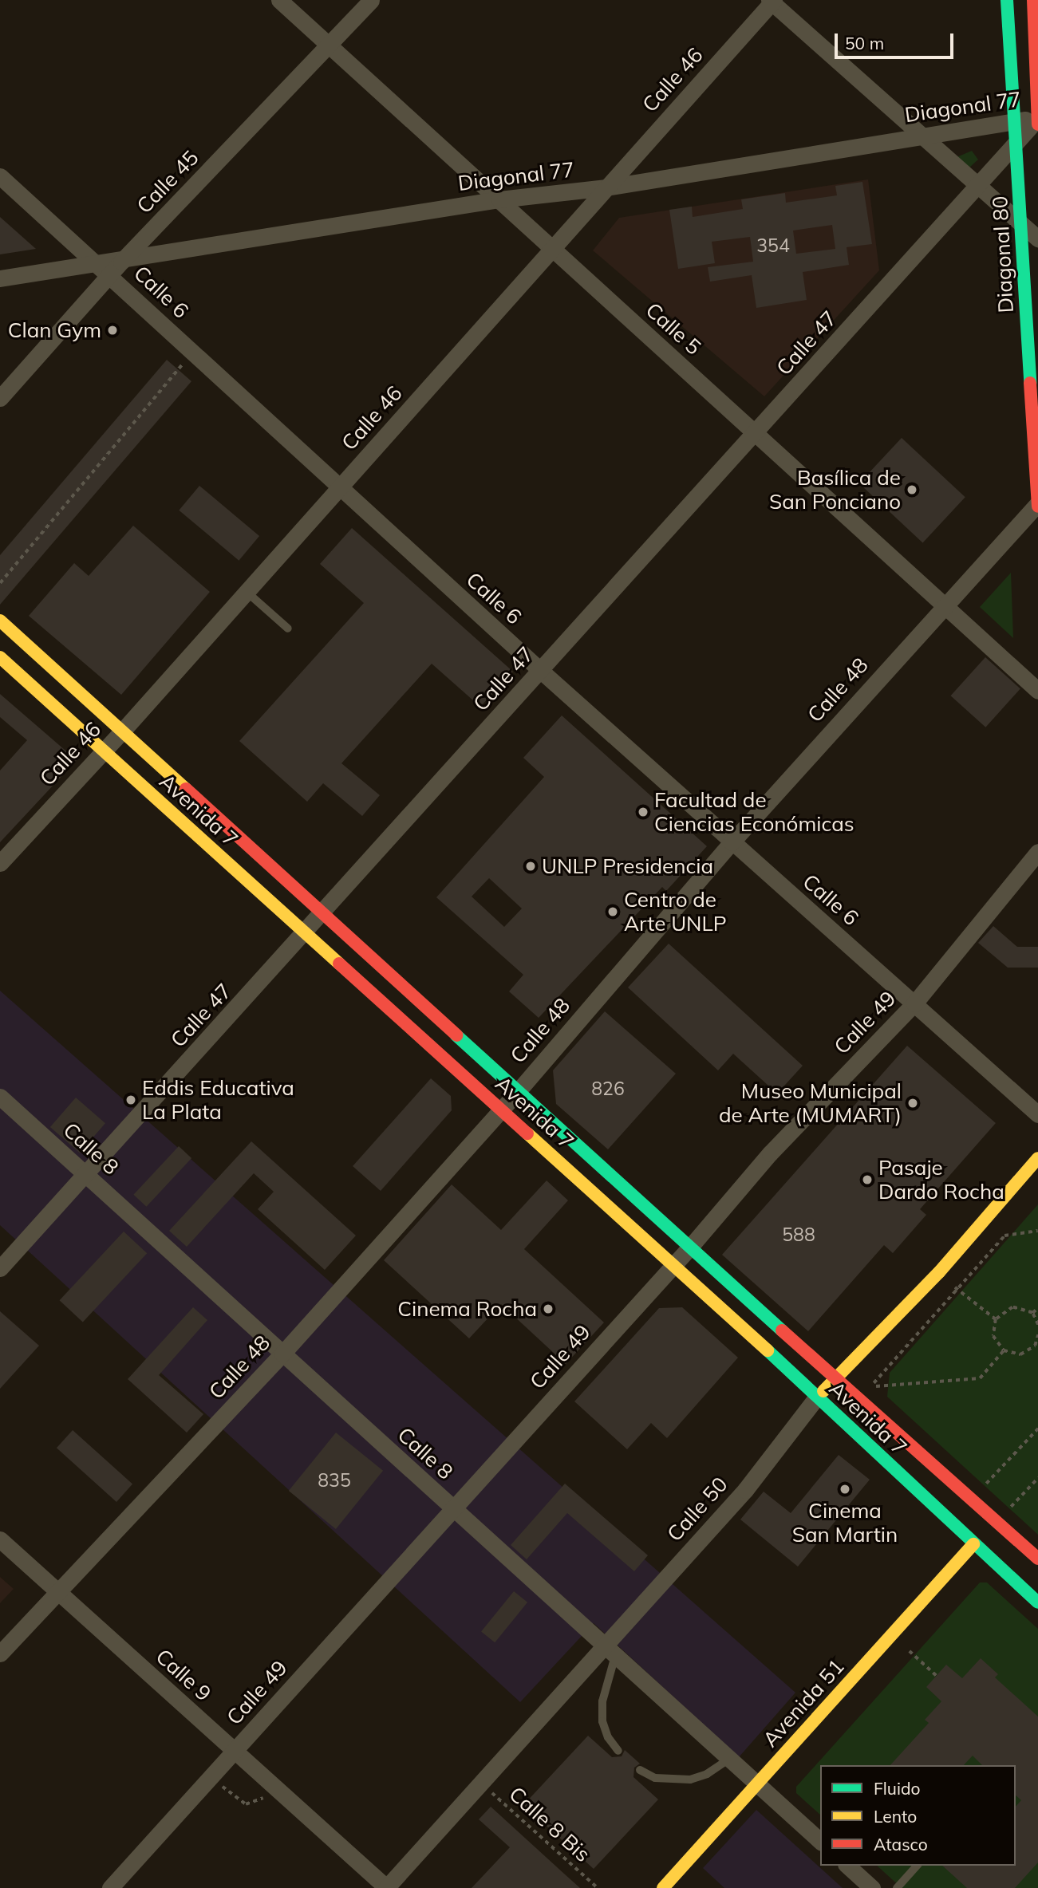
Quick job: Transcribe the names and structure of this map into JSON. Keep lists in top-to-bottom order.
{
  "streets": {
    "main road": [
      "Diagonal 80",
      "Avenida 7",
      "Calle 50",
      "Avenida 51"
    ],
    "street": [
      "Calle 46",
      "Diagonal 77",
      "Calle 45",
      "Calle 6",
      "Calle 5",
      "Calle 47",
      "Calle 48",
      "Calle 49",
      "Calle 8",
      "Calle 9"
    ],
    "path": ["Calle 8 Bis"]
  },
  "crossings": [
    ["Calle 46", "Diagonal 77"],
    ["Calle 46", "Calle 6"],
    ["Calle 46", "Calle 5"],
    ["Calle 46", "Avenida 7"],
    ["Diagonal 77", "Calle 45"],
    ["Diagonal 77", "Diagonal 80"],
    ["Diagonal 77", "Calle 6"],
    ["Diagonal 77", "Calle 5"],
    ["Diagonal 77", "Calle 47"],
    ["Calle 45", "Calle 5"],
    ["Diagonal 80", "Calle 47"],
    ["Diagonal 80", "Calle 48"],
    ["Calle 6", "Calle 47"],
    ["Calle 6", "Calle 48"],
    ["Calle 6", "Calle 49"],
    ["Calle 5", "Calle 47"],
    ["Calle 5", "Calle 48"],
    ["Calle 47", "Avenida 7"],
    ["Calle 47", "Calle 8"],
    ["Calle 48", "Avenida 7"],
    ["Calle 48", "Calle 8"],
    ["Calle 48", "Calle 9"],
    ["Avenida 7", "Calle 49"],
    ["Avenida 7", "Calle 50"],
    ["Avenida 7", "Avenida 51"],
    ["Calle 49", "Calle 8"],
    ["Calle 49", "Calle 9"],
    ["Calle 8", "Calle 50"],
    ["Calle 8", "Avenida 51"],
    ["Calle 50", "Calle 9"],
    ["Calle 50", "Calle 8 Bis"]
  ],
  "places": [
    "Clan Gym",
    "Basílica de San Ponciano",
    "Facultad de Ciencias Económicas",
    "UNLP Presidencia",
    "Centro de Arte UNLP",
    "Eddis Educativa La Plata",
    "Museo Municipal de Arte (MUMART)",
    "Pasaje Dardo Rocha",
    "Cinema Rocha",
    "Cinema San Martin"
  ],
  "house_numbers": [
    "354",
    "826",
    "588",
    "835"
  ],
  "legend": ["Fluido", "Lento", "Atasco"],
  "scale_bar": "50 m"
}
